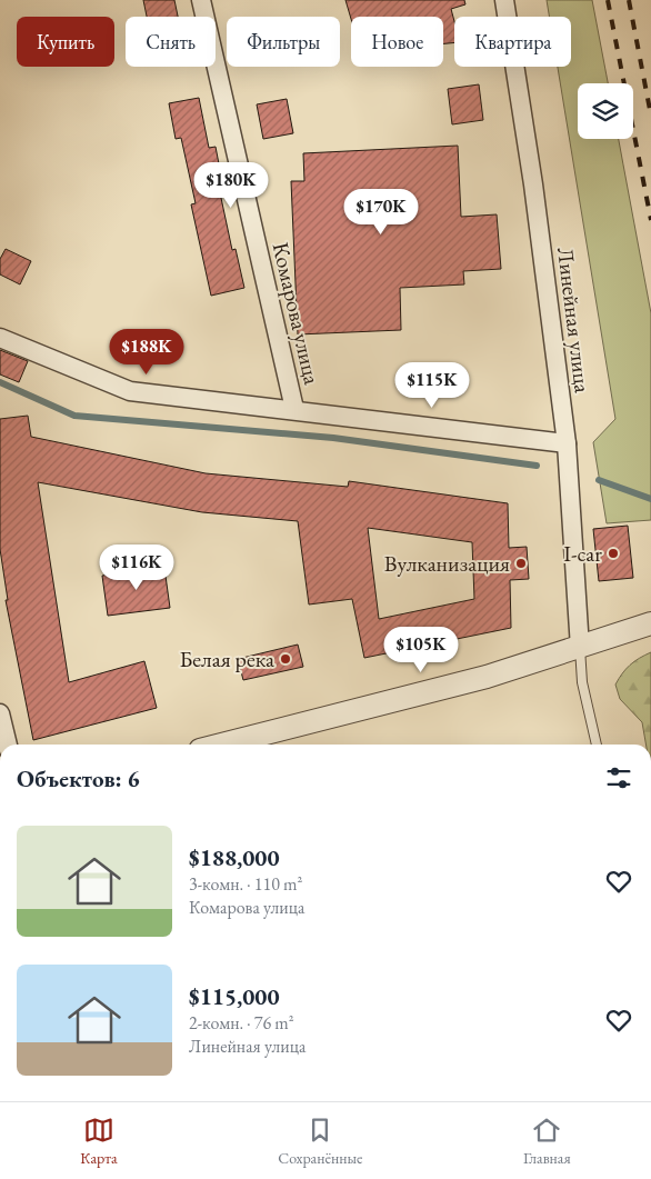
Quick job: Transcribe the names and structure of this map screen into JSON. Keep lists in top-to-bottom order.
{
  "streets": {
    "street": ["Комарова улица", "Линейная улица"]
  },
  "places": ["I-car", "Вулканизация", "Белая река"],
  "page": {
    "chip": [
      "Купить",
      "Снять",
      "Фильтры",
      "Новое",
      "Квартира"
    ],
    "price": [
      "$180K",
      "$170K",
      "$188K",
      "$115K",
      "$116K",
      "$105K"
    ],
    "heading": "Объектов: 6",
    "list": [
      {
        "name": "$188,000",
        "note": "3-комн. · 110 m² · Комарова улица"
      },
      {
        "name": "$115,000",
        "note": "2-комн. · 76 m² · Линейная улица"
      }
    ],
    "tabs": ["Карта", "Сохранённые", "Главная"]
  }
}
